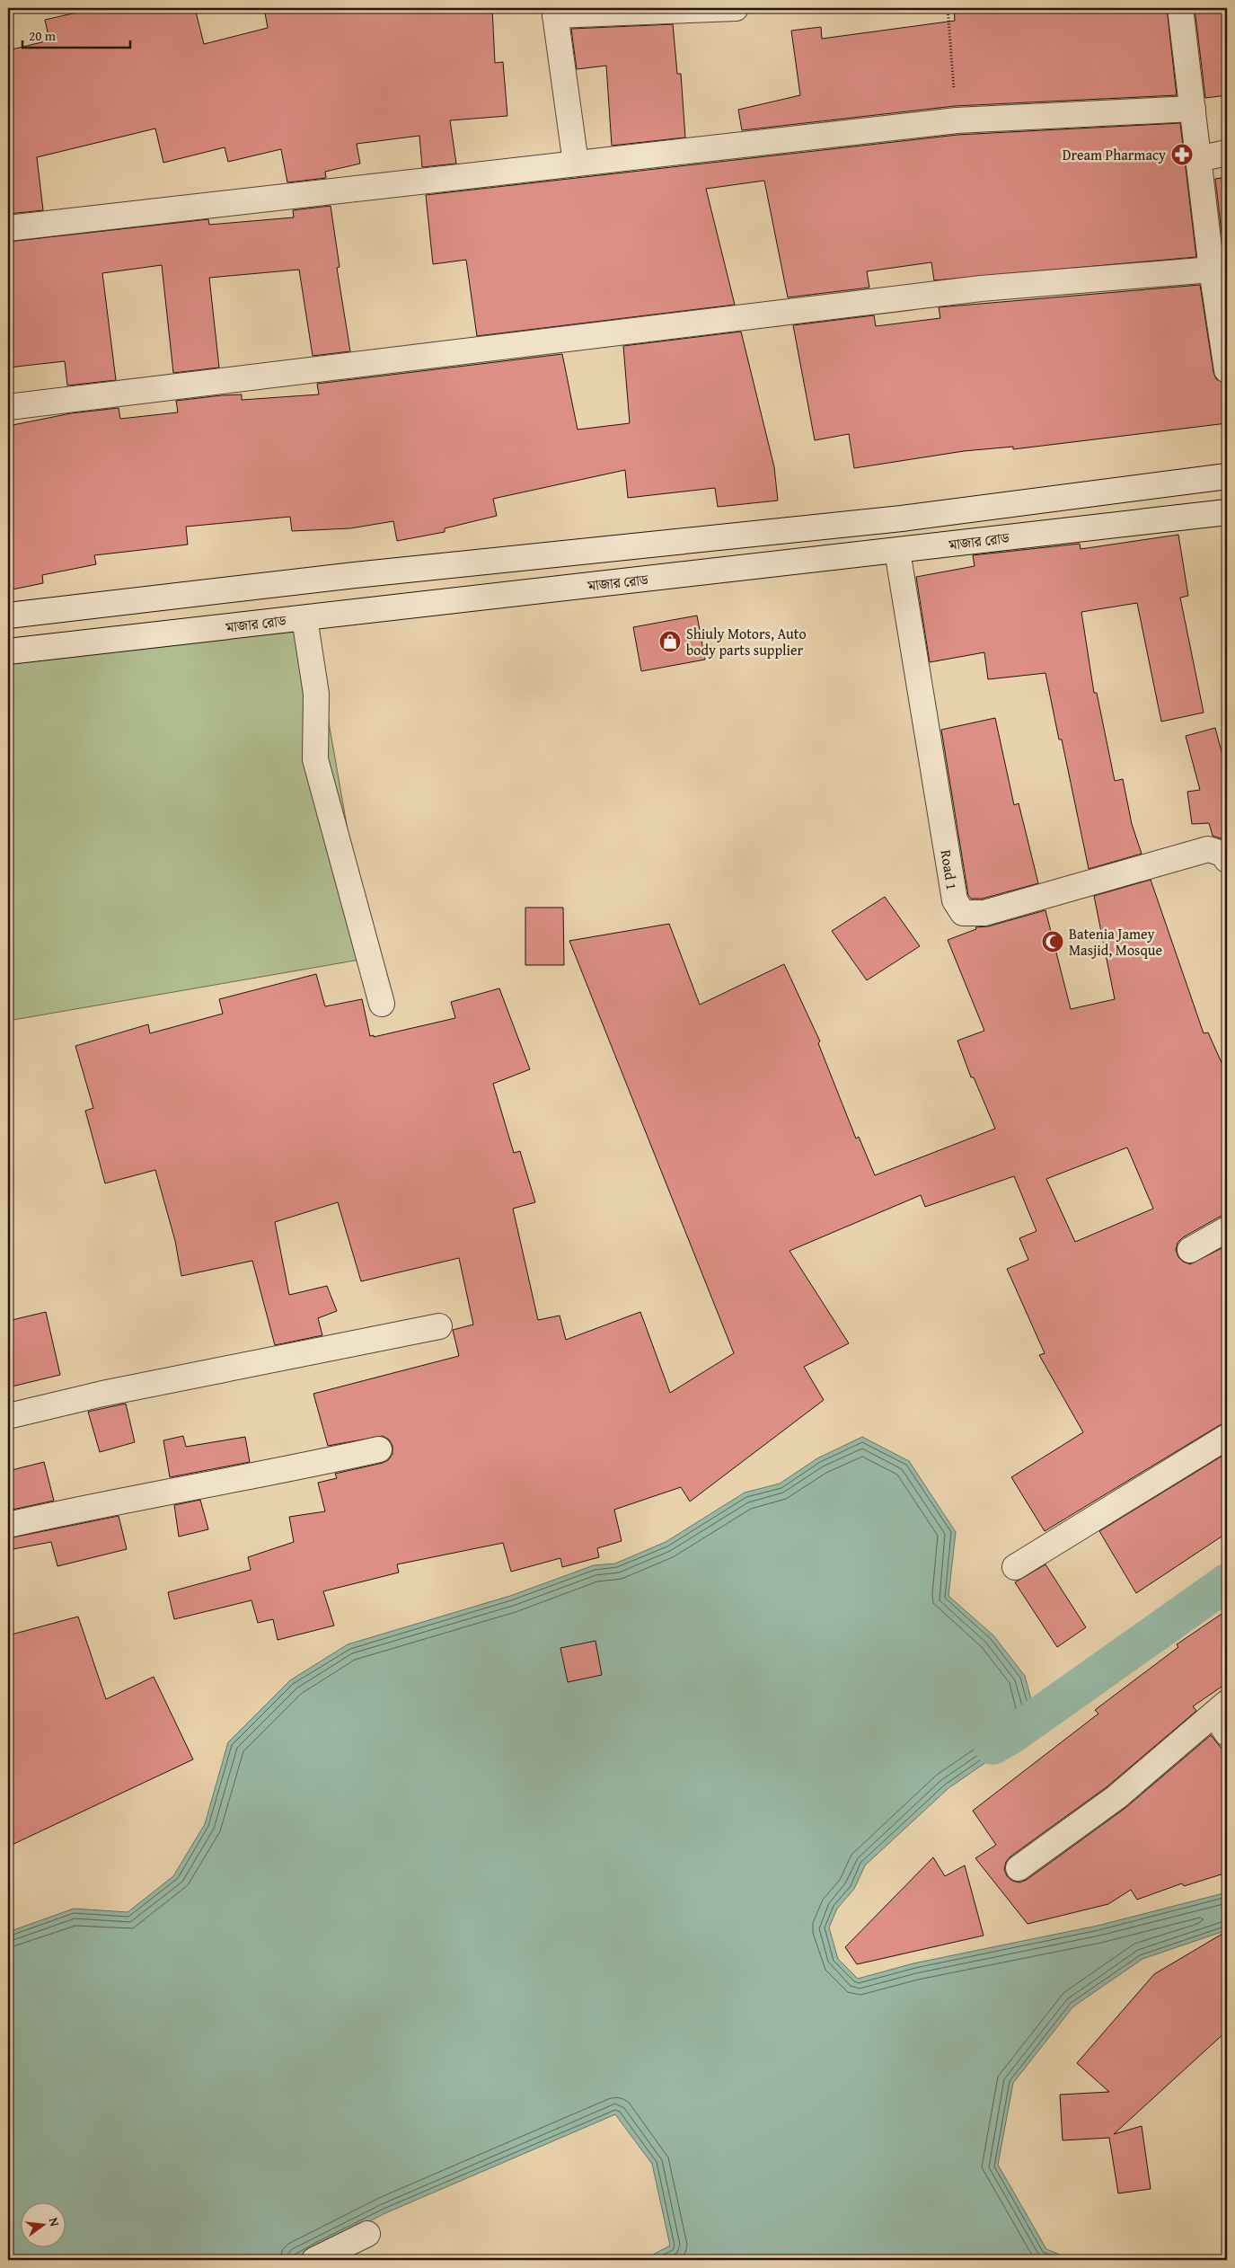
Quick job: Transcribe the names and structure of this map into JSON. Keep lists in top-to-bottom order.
{
  "streets": {
    "street": ["মাজার রোড", "Road 1"]
  },
  "crossings": [
    ["মাজার রোড", "Road 1"]
  ],
  "places": {
    "pharmacy": ["Dream Pharmacy"],
    "shop": ["Shiuly Motors, Auto body parts supplier"],
    "mosque": ["Batenia Jamey Masjid, Mosque"]
  },
  "scale_bar": "20 m",
  "north": "right"
}
